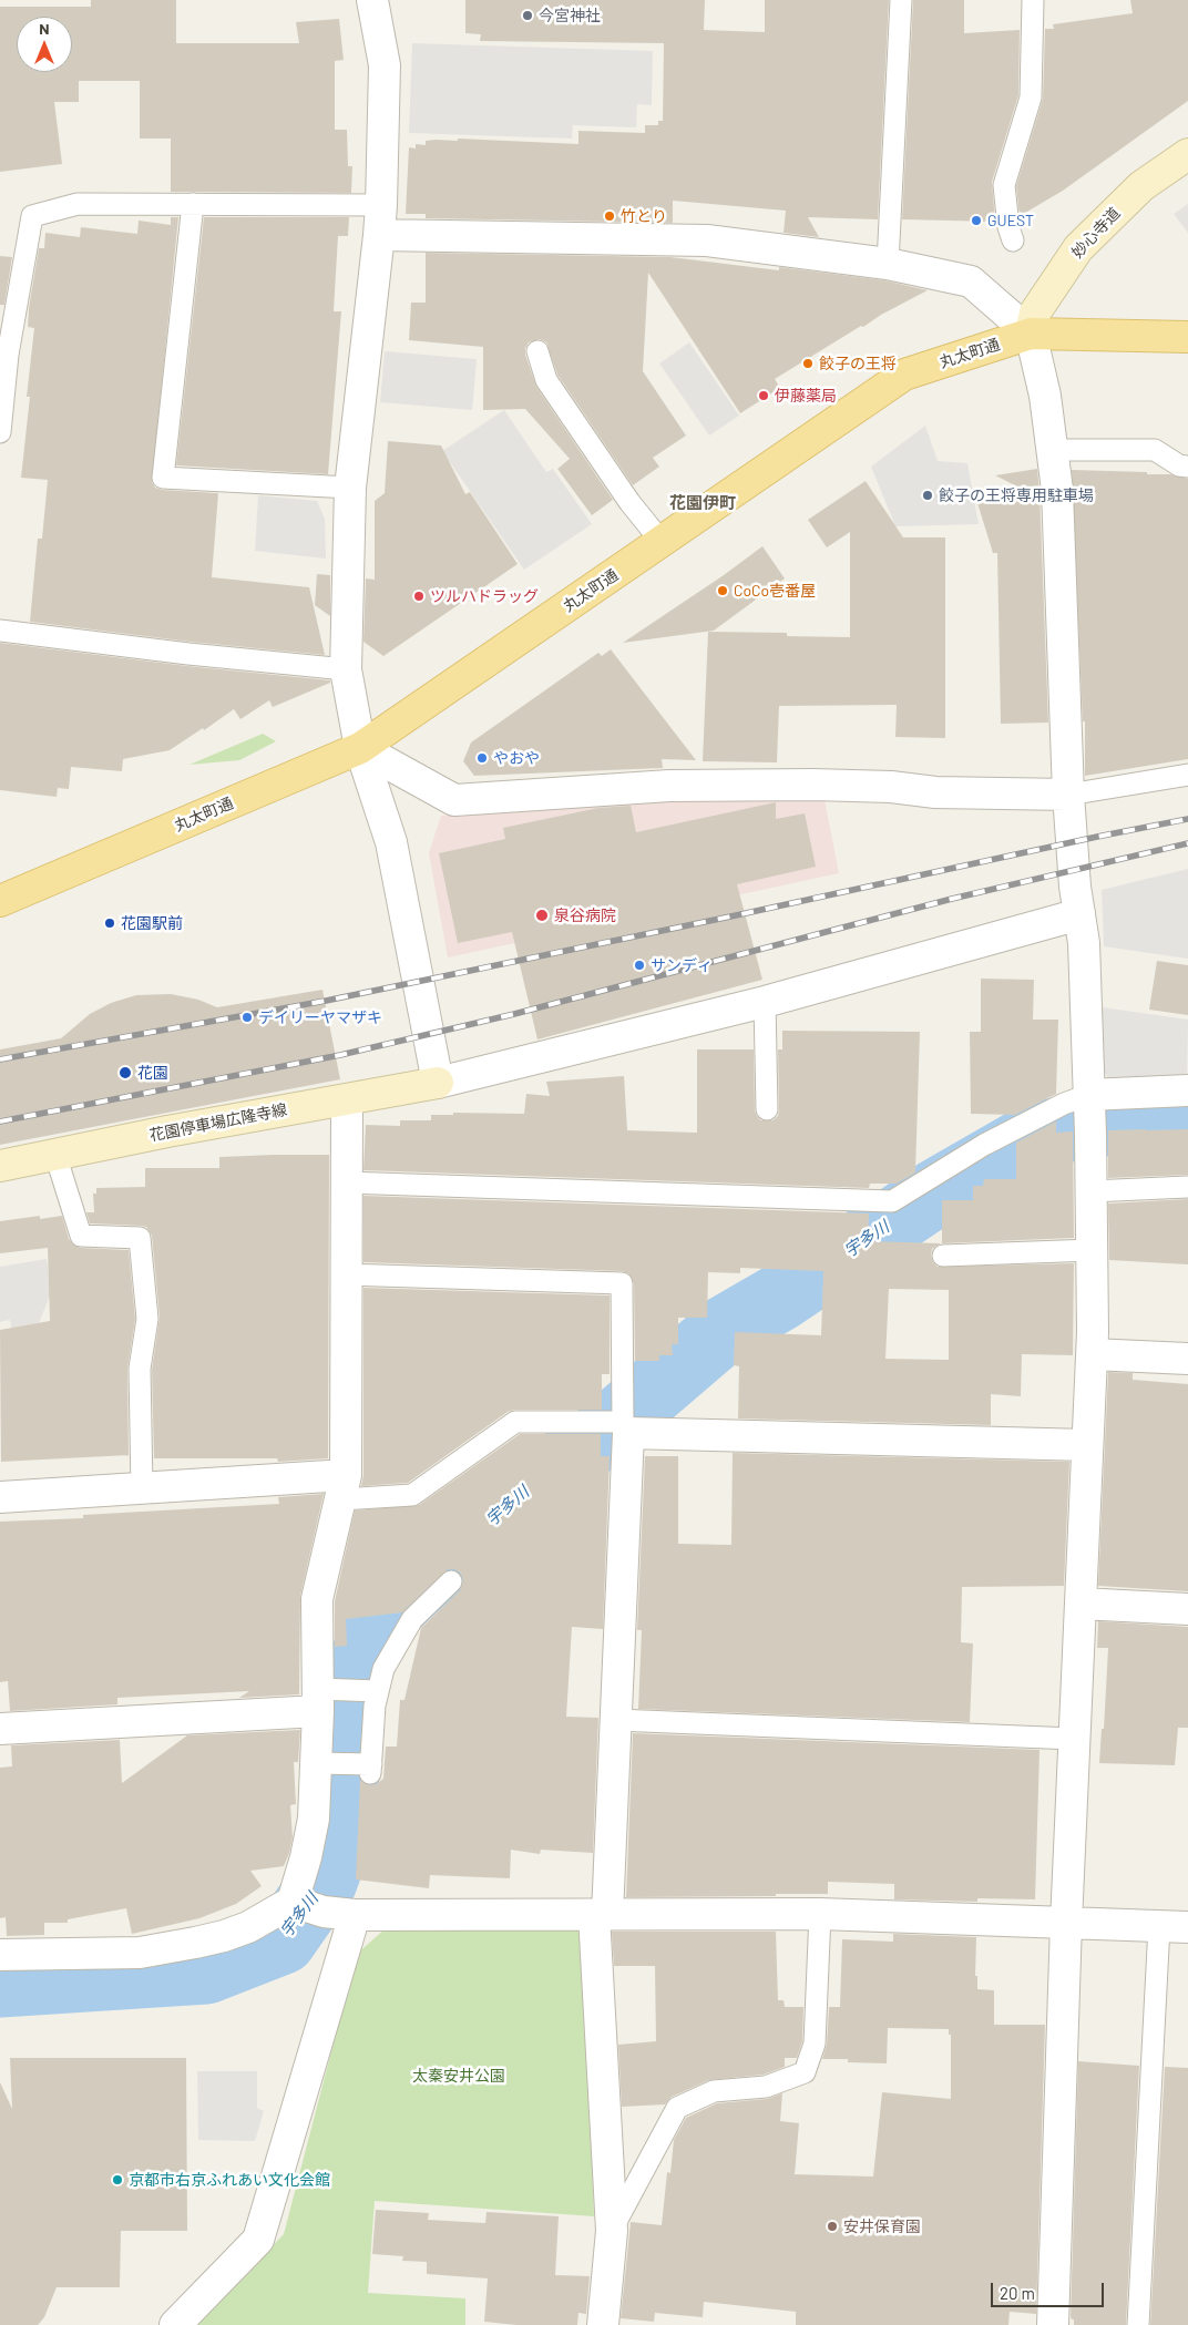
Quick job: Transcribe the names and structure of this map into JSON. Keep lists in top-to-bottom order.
{
  "streets": {
    "main road": ["妙心寺道", "丸太町通", "花園停車場広隆寺線"]
  },
  "crossings": [
    ["妙心寺道", "丸太町通"]
  ],
  "districts": ["花園伊町"],
  "water": ["宇多川"],
  "parks": ["太秦安井公園"],
  "places": [
    "今宮神社",
    "竹とり",
    "GUEST",
    "餃子の王将",
    "伊藤薬局",
    "餃子の王将専用駐車場",
    "CoCo壱番屋",
    "ツルハドラッグ",
    "やおや",
    "泉谷病院",
    "花園駅前",
    "サンディ",
    "デイリーヤマザキ",
    "花園",
    "京都市右京ふれあい文化会館",
    "安井保育園"
  ],
  "scale_bar": "20 m",
  "north": "top"
}
